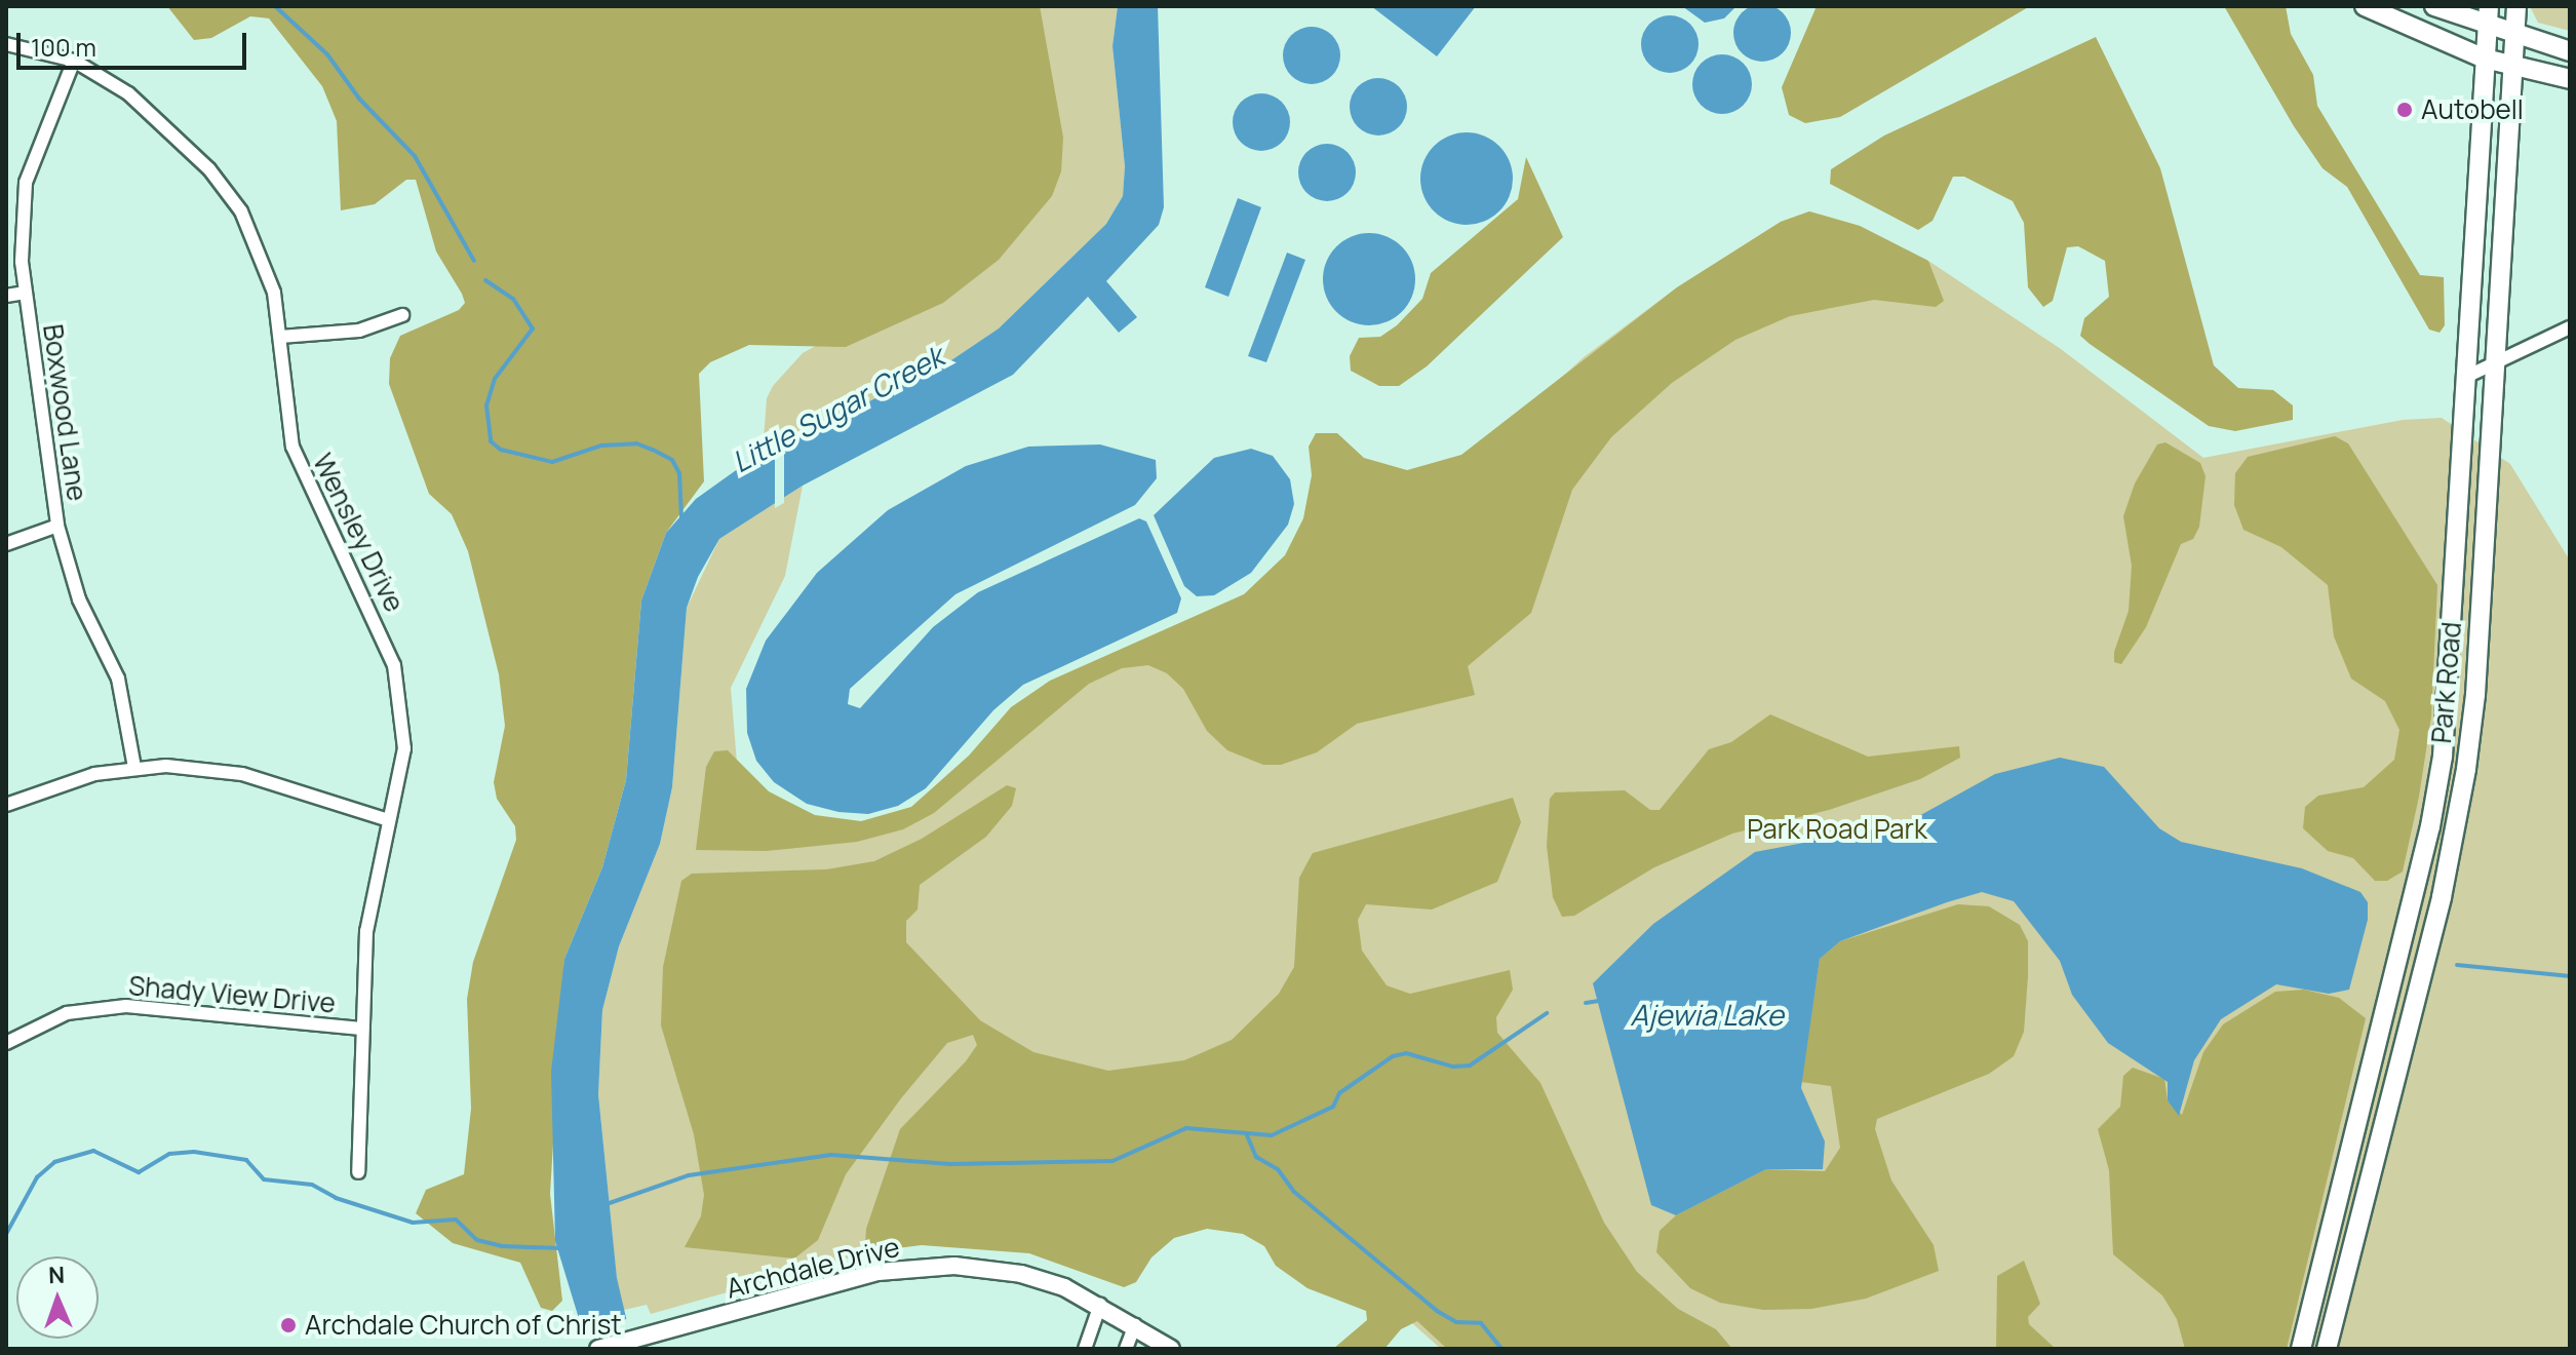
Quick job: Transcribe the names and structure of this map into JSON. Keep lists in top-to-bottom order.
{
  "streets": {
    "main road": ["Park Road"],
    "street": [
      "Boxwood Lane",
      "Wensley Drive",
      "Shady View Drive",
      "Archdale Drive"
    ]
  },
  "crossings": [
    ["Boxwood Lane", "Wensley Drive"],
    ["Wensley Drive", "Shady View Drive"]
  ],
  "water": ["Little Sugar Creek", "Ajewia Lake"],
  "parks": ["Park Road Park"],
  "places": ["Autobell", "Archdale Church of Christ"],
  "scale_bar": "100 m",
  "north": "top"
}
